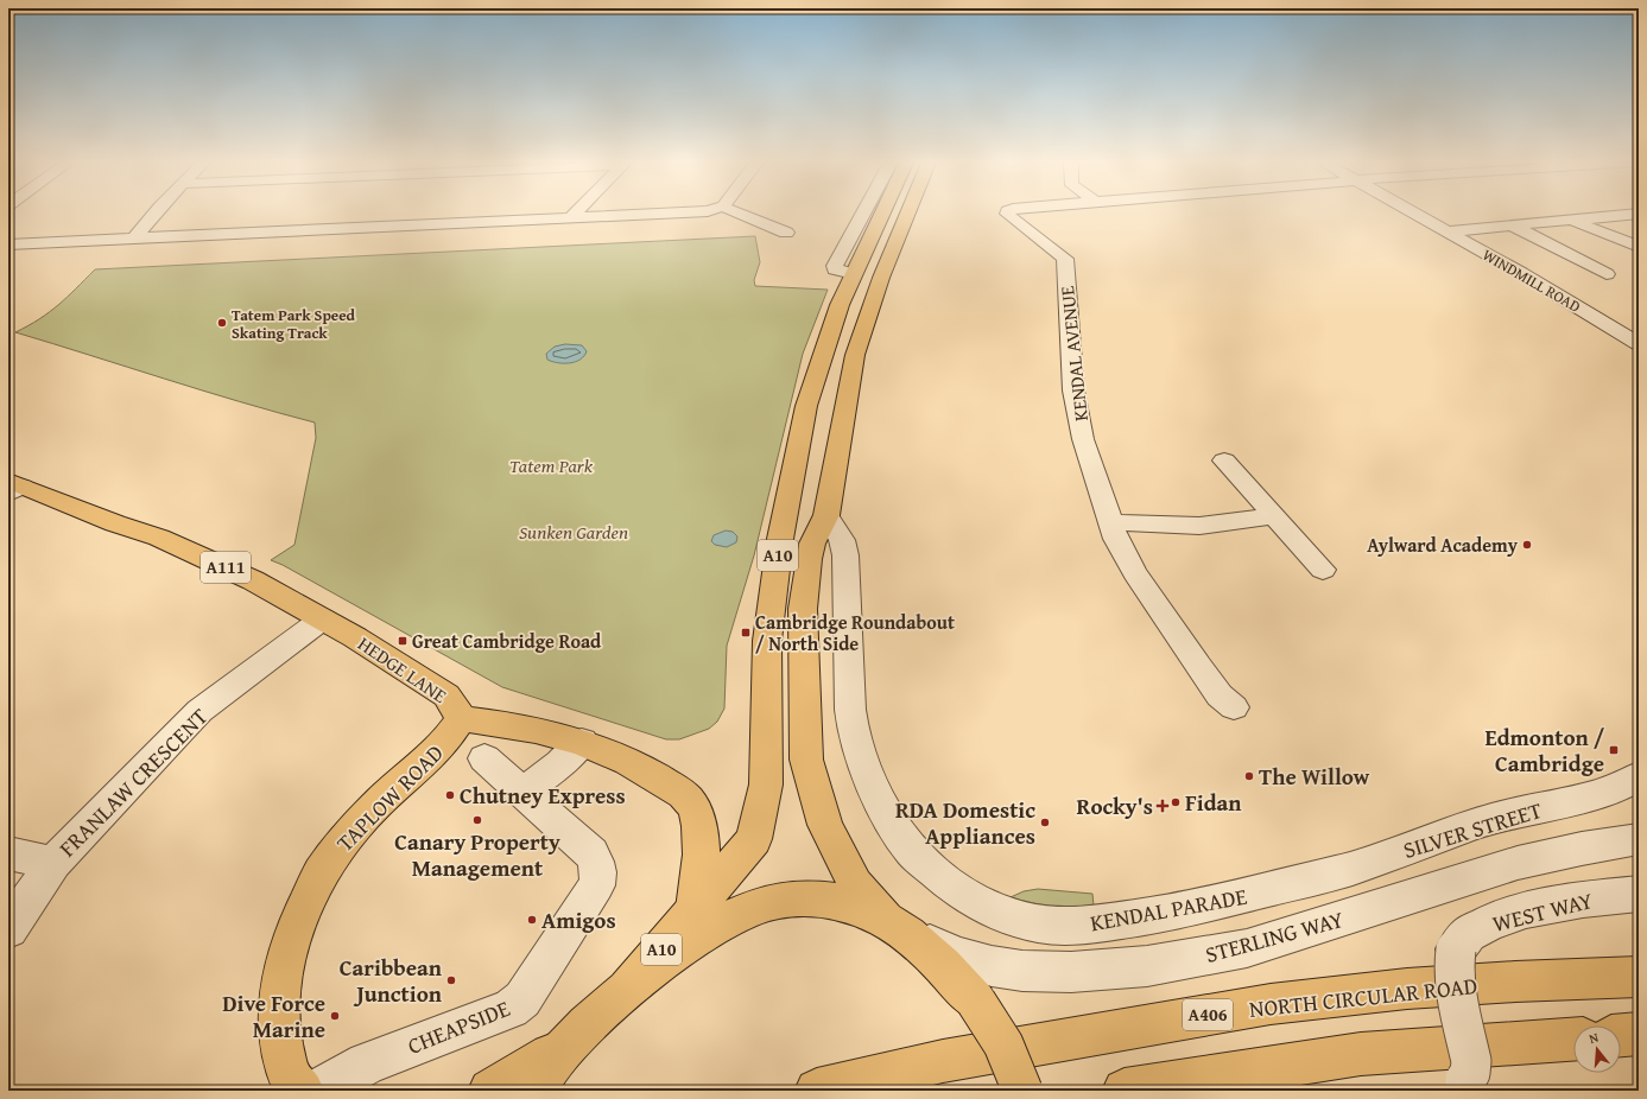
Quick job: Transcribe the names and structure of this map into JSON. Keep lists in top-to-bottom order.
{
  "streets": {
    "main road": [
      "A10",
      "A111",
      "HEDGE LANE",
      "TAPLOW ROAD",
      "NORTH CIRCULAR ROAD",
      "A406"
    ],
    "street": [
      "WINDMILL ROAD",
      "KENDAL AVENUE",
      "FRANLAW CRESCENT",
      "SILVER STREET",
      "KENDAL PARADE",
      "WEST WAY",
      "STERLING WAY",
      "CHEAPSIDE"
    ]
  },
  "crossings": [
    ["A10", "HEDGE LANE"],
    ["A10", "KENDAL PARADE"],
    ["A10", "STERLING WAY"],
    ["HEDGE LANE", "FRANLAW CRESCENT"],
    ["HEDGE LANE", "TAPLOW ROAD"],
    ["SILVER STREET", "KENDAL PARADE"]
  ],
  "parks": ["Tatem Park", "Sunken Garden"],
  "places": {
    "other": [
      "Tatem Park Speed Skating Track",
      "Aylward Academy",
      "The Willow",
      "Chutney Express",
      "Fidan",
      "Canary Property Management",
      "RDA Domestic Appliances",
      "Amigos",
      "Caribbean Junction",
      "Dive Force Marine"
    ],
    "transit": ["Cambridge Roundabout / North Side", "Great Cambridge Road", "Edmonton / Cambridge"],
    "health": ["Rocky's"]
  },
  "north": "top"
}
